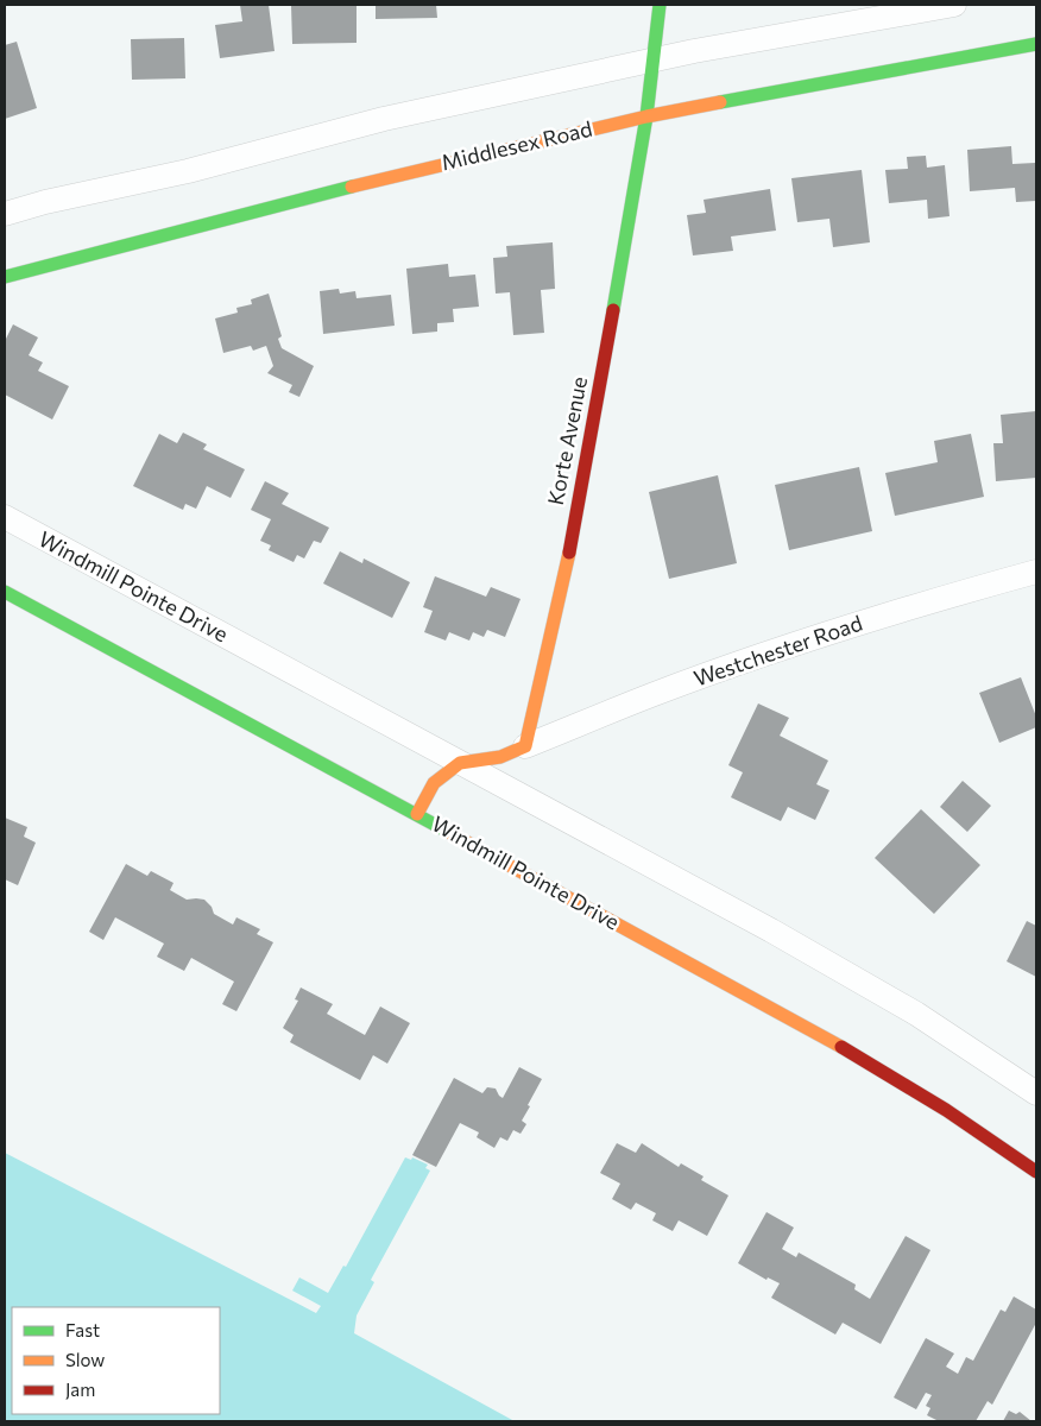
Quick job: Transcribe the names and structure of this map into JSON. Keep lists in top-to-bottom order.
{
  "streets": {
    "street": [
      "Middlesex Road",
      "Korte Avenue",
      "Windmill Pointe Drive",
      "Westchester Road"
    ]
  },
  "crossings": [
    ["Middlesex Road", "Korte Avenue"],
    ["Korte Avenue", "Westchester Road"]
  ],
  "legend": ["Fast", "Slow", "Jam"]
}
